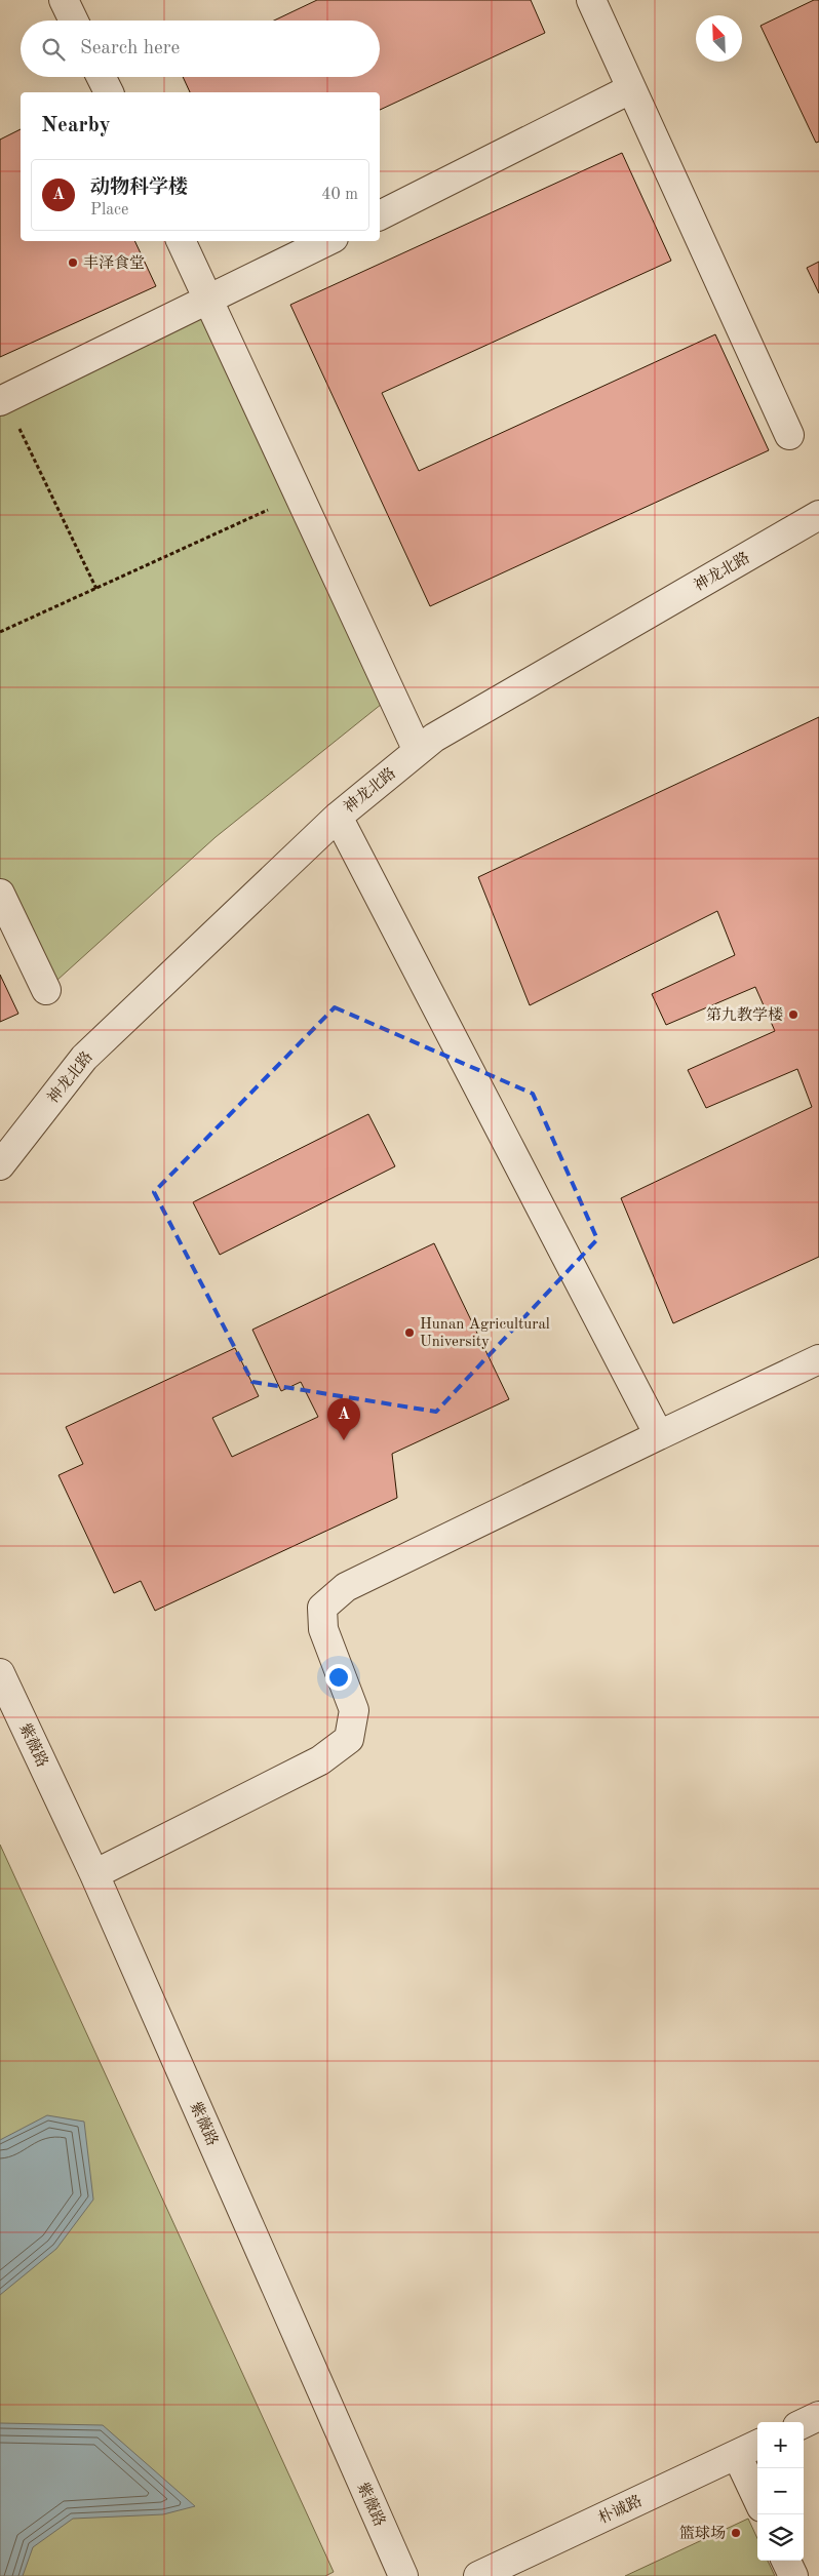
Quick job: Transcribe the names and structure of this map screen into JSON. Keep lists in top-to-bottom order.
{
  "streets": {
    "street": ["神龙北路", "紫薇路", "朴诚路"]
  },
  "places": [
    "丰泽食堂",
    "第九教学楼",
    "Hunan Agricultural University",
    "篮球场"
  ],
  "north": "top left",
  "page": {
    "search": "Search here",
    "heading": "Nearby",
    "list": [
      {
        "mark": "A",
        "name": "动物科学楼",
        "note": "Place",
        "value": "40 m"
      }
    ],
    "pins": "A",
    "map_buttons": ["+", "−"]
  }
}
